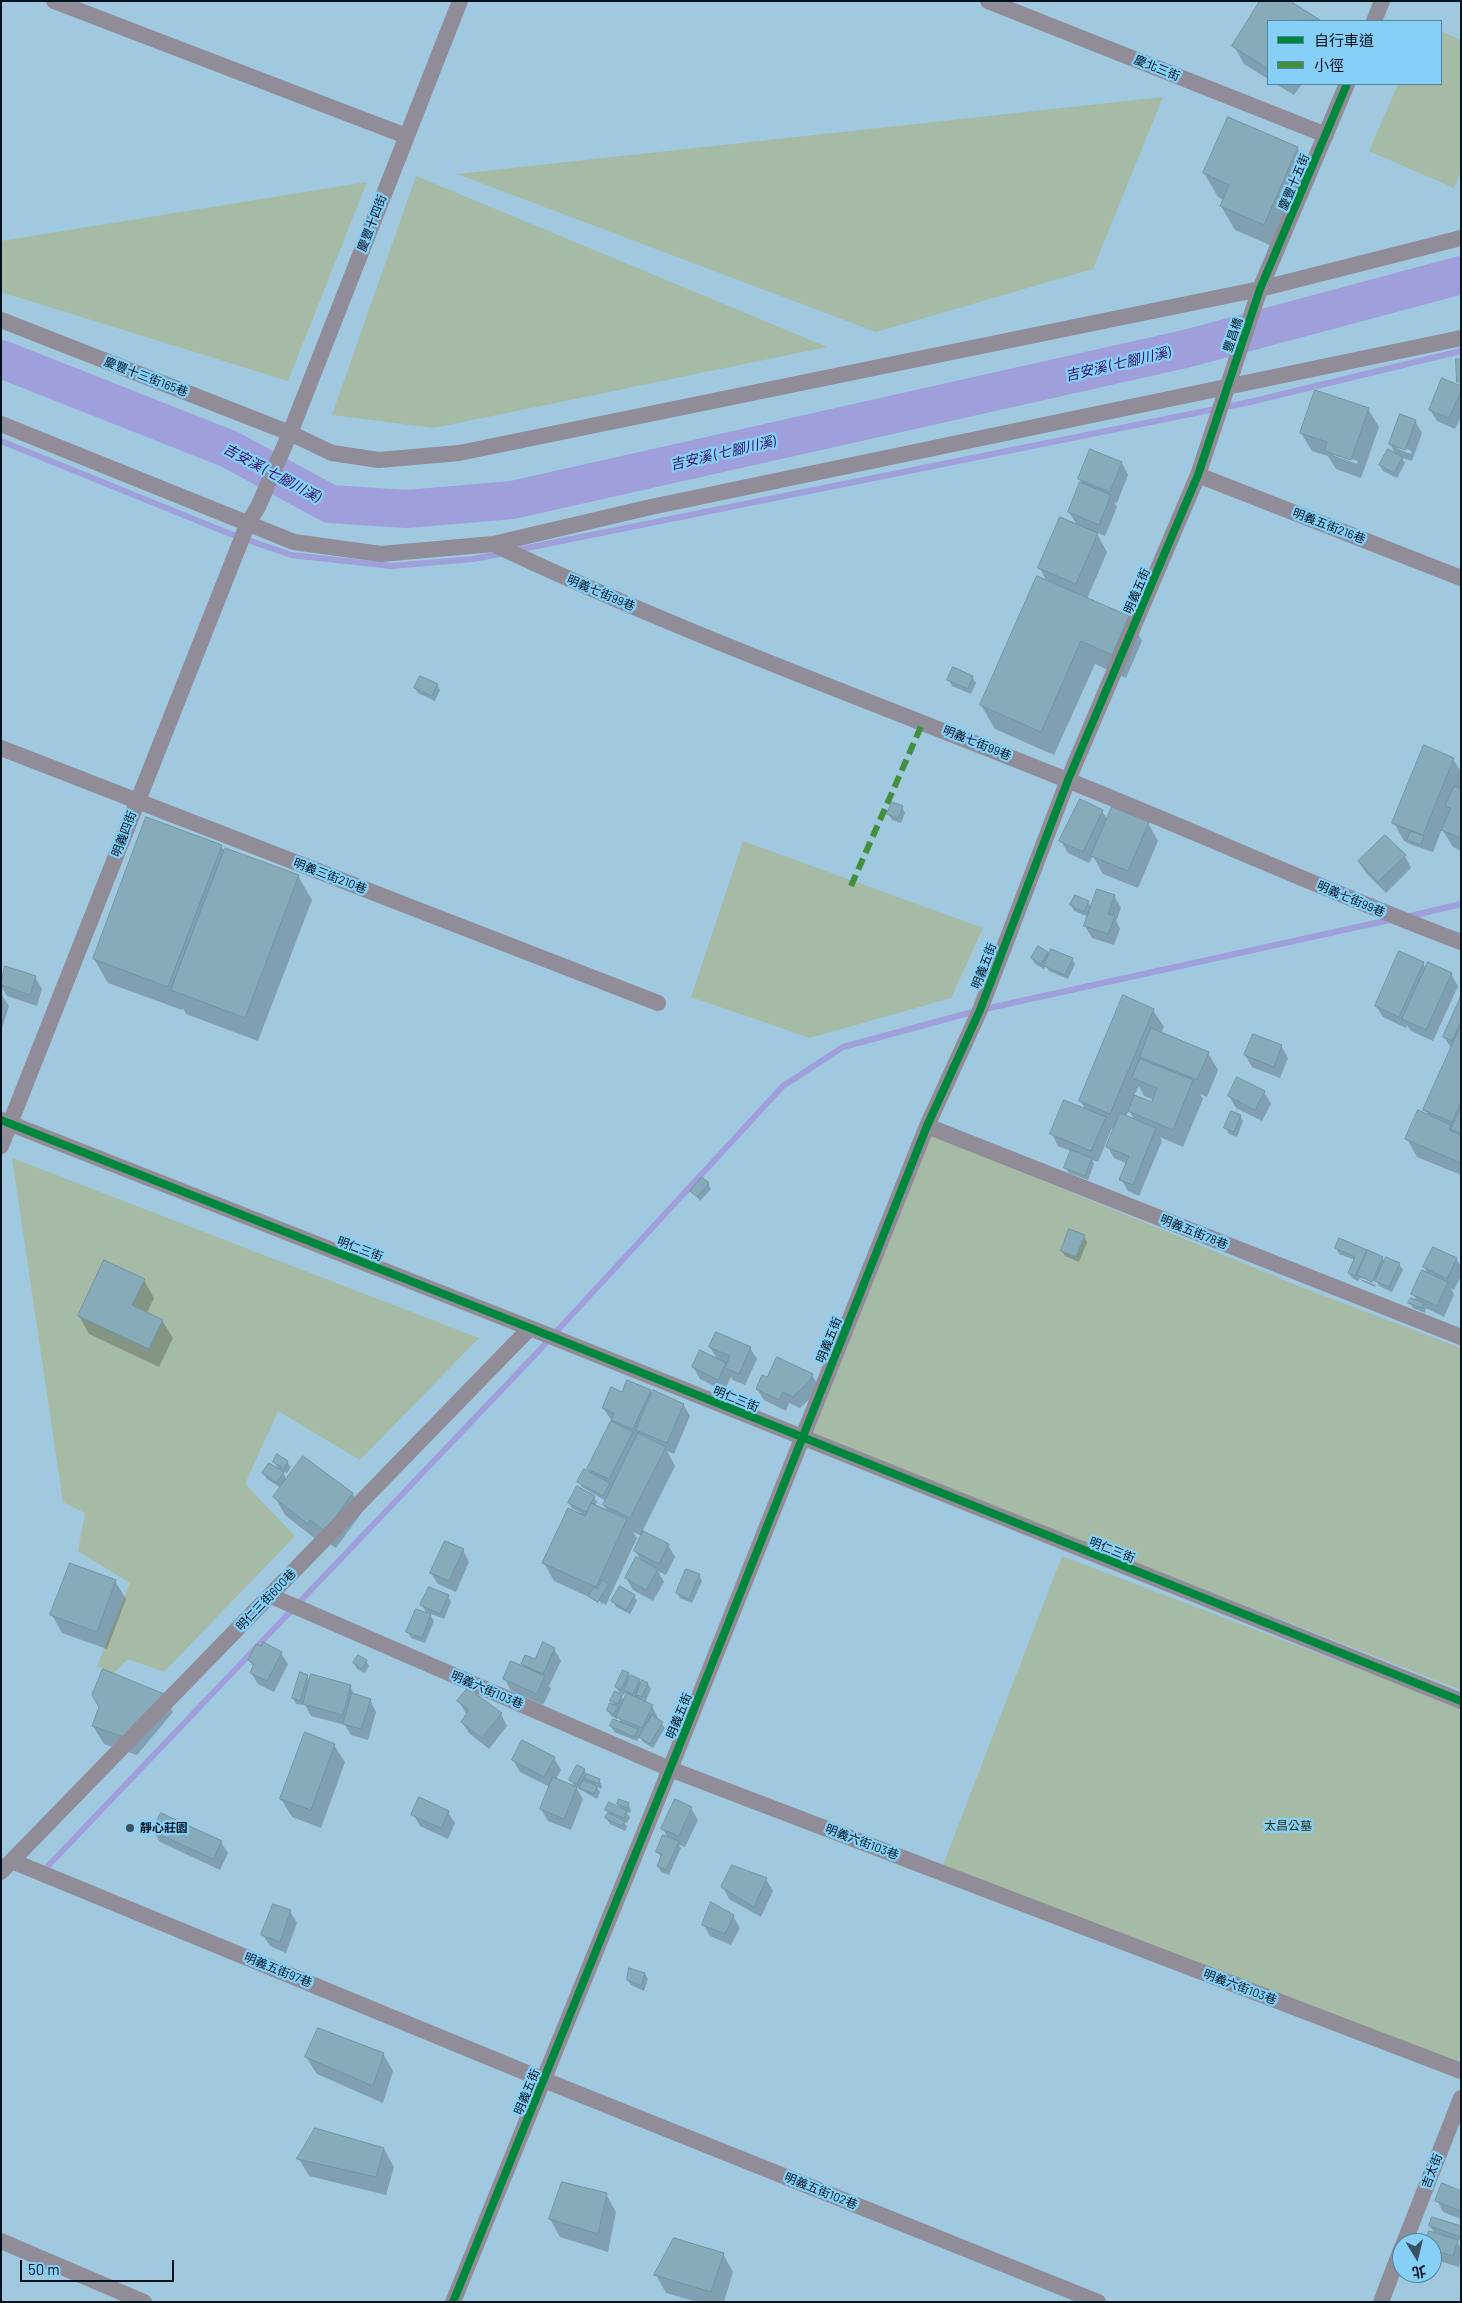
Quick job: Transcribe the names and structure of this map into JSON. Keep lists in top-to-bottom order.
{
  "streets": {
    "street": [
      "慶北三街",
      "慶豐十五街",
      "慶豐十四街",
      "豐昌橋",
      "慶豐十三街165巷",
      "明義五街216巷",
      "明義五街",
      "明義七街99巷",
      "明義四街",
      "明義三街210巷",
      "明義五街78巷",
      "明仁三街",
      "明仁三街600巷",
      "明義六街103巷",
      "明義五街97巷",
      "吉太街",
      "明義五街102巷"
    ]
  },
  "crossings": [
    ["慶北三街", "慶豐十五街"],
    ["慶豐十五街", "豐昌橋"],
    ["慶豐十五街", "慶豐十三街165巷"],
    ["慶豐十四街", "慶豐十三街165巷"],
    ["慶豐十四街", "明義四街"],
    ["豐昌橋", "慶豐十三街165巷"],
    ["豐昌橋", "明義五街"],
    ["明義五街216巷", "明義五街"],
    ["明義五街", "明義七街99巷"],
    ["明義五街", "明義五街78巷"],
    ["明義五街", "明仁三街"],
    ["明義五街", "明義六街103巷"],
    ["明義五街", "明義五街97巷"],
    ["明義五街", "明義五街102巷"],
    ["明義四街", "明義三街210巷"],
    ["明義四街", "明仁三街"],
    ["明仁三街", "明仁三街600巷"],
    ["明仁三街600巷", "明義六街103巷"],
    ["明仁三街600巷", "明義五街97巷"],
    ["明義五街97巷", "明義五街102巷"]
  ],
  "water": ["吉安溪 (七腳川溪)"],
  "parks": ["太昌公墓"],
  "places": ["靜心莊園"],
  "legend": ["自行車道", "小徑"],
  "scale_bar": "50 m",
  "north": "bottom"
}
